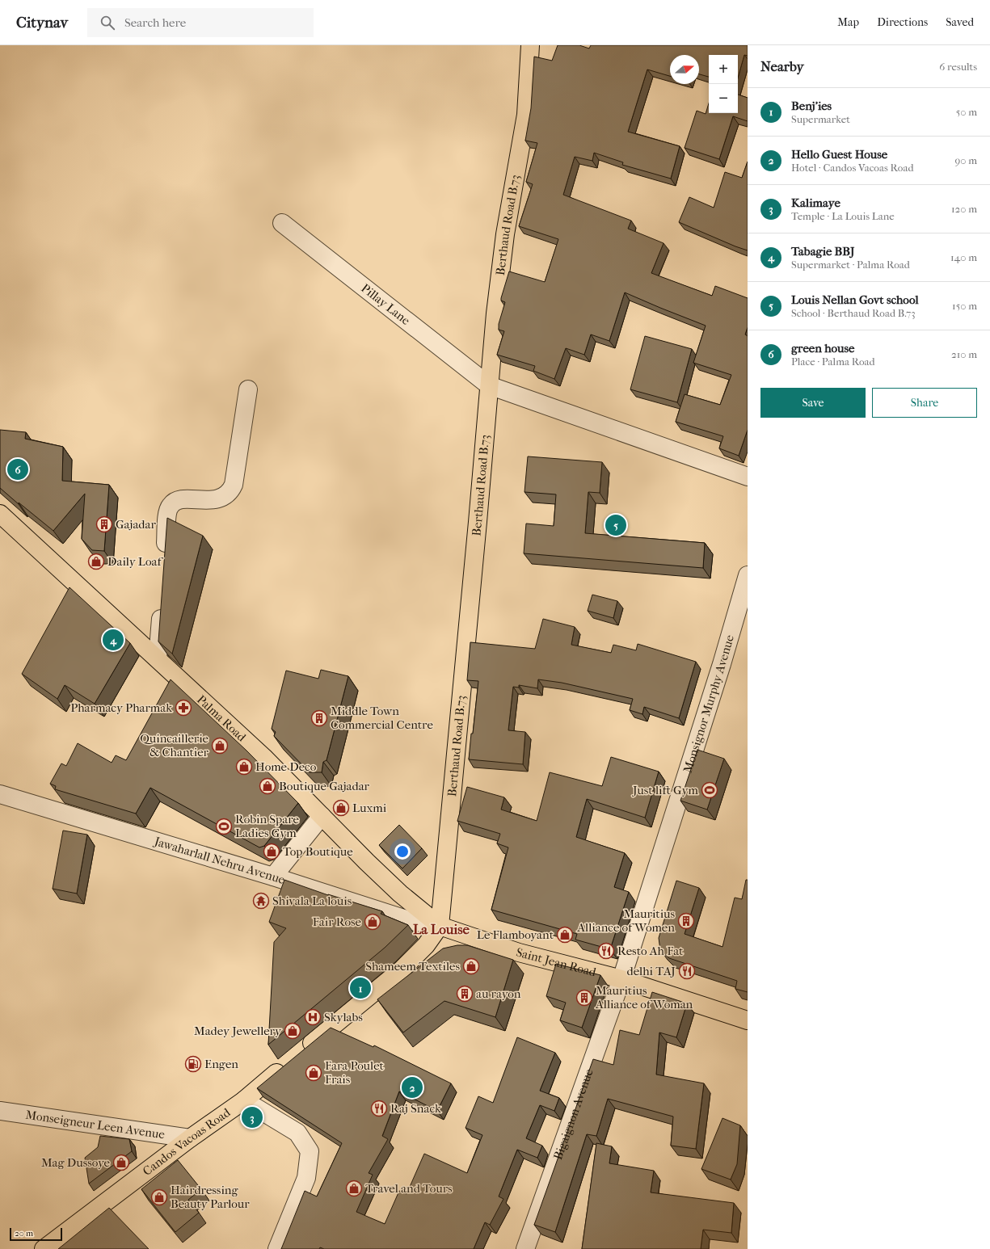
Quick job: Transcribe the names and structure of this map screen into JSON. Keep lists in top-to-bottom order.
{
  "streets": {
    "main road": [
      "Berthaud Road B.73",
      "Palma Road",
      "Saint Jean Road",
      "Candos Vacoas Road"
    ],
    "street": [
      "Pillay Lane",
      "Monsignor Murphy Avenue",
      "Jawaharlall Nehru Avenue",
      "Bigaignon Avenue",
      "Monseigneur Leen Avenue"
    ]
  },
  "crossings": [
    ["Berthaud Road B.73", "Pillay Lane"],
    ["Berthaud Road B.73", "Palma Road"],
    ["Berthaud Road B.73", "Jawaharlall Nehru Avenue"],
    ["Berthaud Road B.73", "Saint Jean Road"],
    ["Monsignor Murphy Avenue", "Saint Jean Road"],
    ["Monsignor Murphy Avenue", "Bigaignon Avenue"],
    ["Palma Road", "Jawaharlall Nehru Avenue"],
    ["Palma Road", "Saint Jean Road"],
    ["Jawaharlall Nehru Avenue", "Saint Jean Road"],
    ["Saint Jean Road", "Bigaignon Avenue"],
    ["Monseigneur Leen Avenue", "Candos Vacoas Road"]
  ],
  "districts": ["La Louise"],
  "places": {
    "building": [
      "Gajadar",
      "Middle Town Commercial Centre",
      "Mauritius Alliance of Women",
      "au rayon",
      "Mauritius Alliance of Woman"
    ],
    "shop": [
      "Daily Loaf",
      "Quincaillerie & Chantier",
      "Home Deco",
      "Boutique Gajadar",
      "Luxmi",
      "Top Boutique",
      "Fair Rose",
      "Le Flamboyant",
      "Shameem Textiles",
      "Madey Jewellery",
      "Fara Poulet Frais",
      "Mag Dussoye",
      "Travel and Tours",
      "Hairdressing Beauty Parlour"
    ],
    "pharmacy": ["Pharmacy Pharmak"],
    "sports": ["Just lift Gym", "Robin Spare Ladies Gym"],
    "temple": ["Shivala La louis"],
    "restaurant": ["Resto Ah Fat", "delhi TAJ", "Raj Snack"],
    "hospital": ["Skylabs"],
    "fuel station": ["Engen"]
  },
  "scale_bar": "20 m",
  "north": "right",
  "page": {
    "header": "Citynav",
    "search": "Search here",
    "nav": ["Map", "Directions", "Saved"],
    "heading": ["Nearby", "6 results"],
    "map_buttons": ["+", "−"],
    "list": [
      {
        "mark": "1",
        "name": "Benj'ies",
        "note": "Supermarket",
        "value": "50 m"
      },
      {
        "mark": "2",
        "name": "Hello Guest House",
        "note": "Hotel · Candos Vacoas Road",
        "value": "90 m"
      },
      {
        "mark": "3",
        "name": "Kalimaye",
        "note": "Temple · La Louis Lane",
        "value": "120 m"
      },
      {
        "mark": "4",
        "name": "Tabagie BBJ",
        "note": "Supermarket · Palma Road",
        "value": "140 m"
      },
      {
        "mark": "5",
        "name": "Louis Nellan Govt school",
        "note": "School · Berthaud Road B.73",
        "value": "150 m"
      },
      {
        "mark": "6",
        "name": "green house",
        "note": "Place · Palma Road",
        "value": "210 m"
      }
    ],
    "buttons": ["Save", "Share"],
    "pins": [
      "6",
      "5",
      "4",
      "1",
      "2",
      "3"
    ],
    "scale": "20 m"
  }
}
